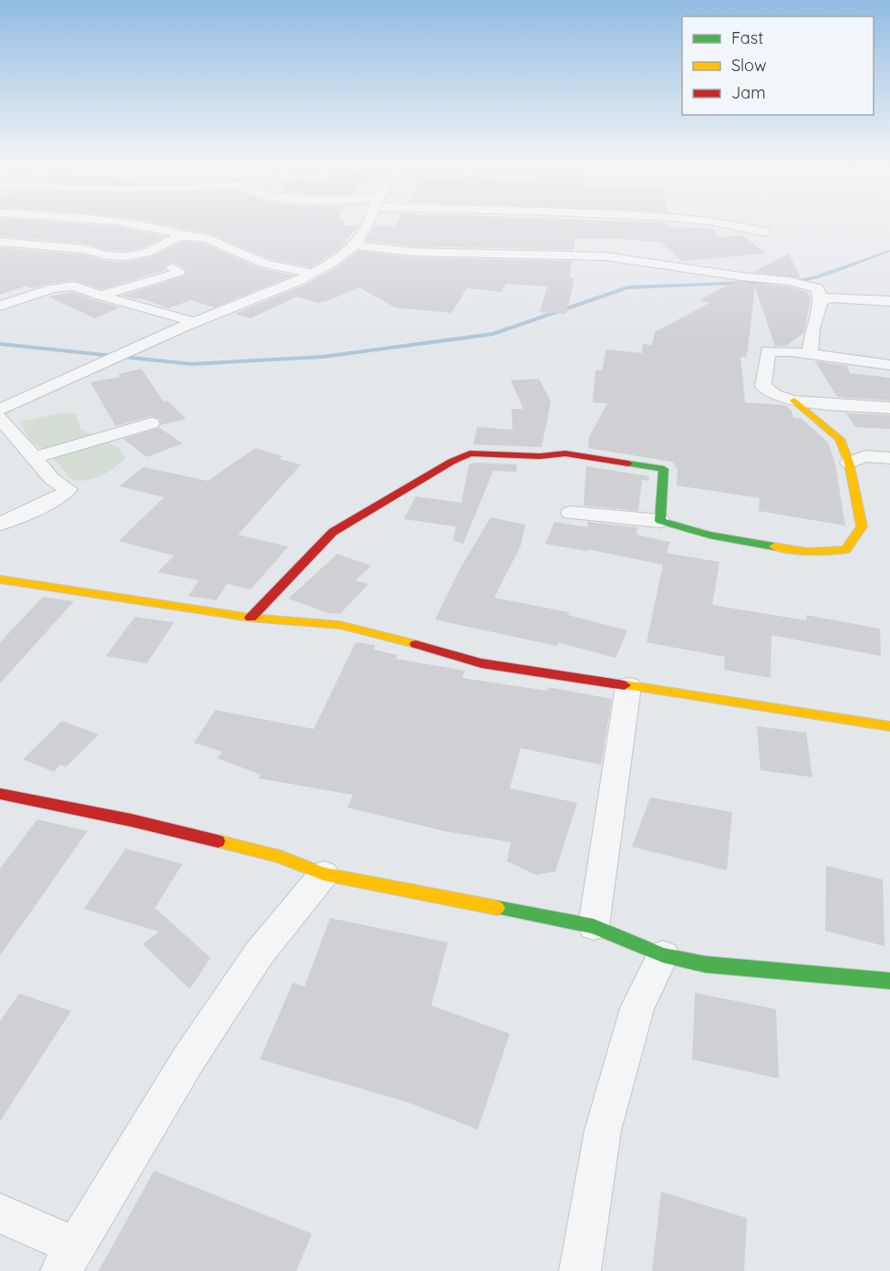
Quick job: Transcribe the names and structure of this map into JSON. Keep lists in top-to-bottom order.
{
  "legend": ["Fast", "Slow", "Jam"]
}
